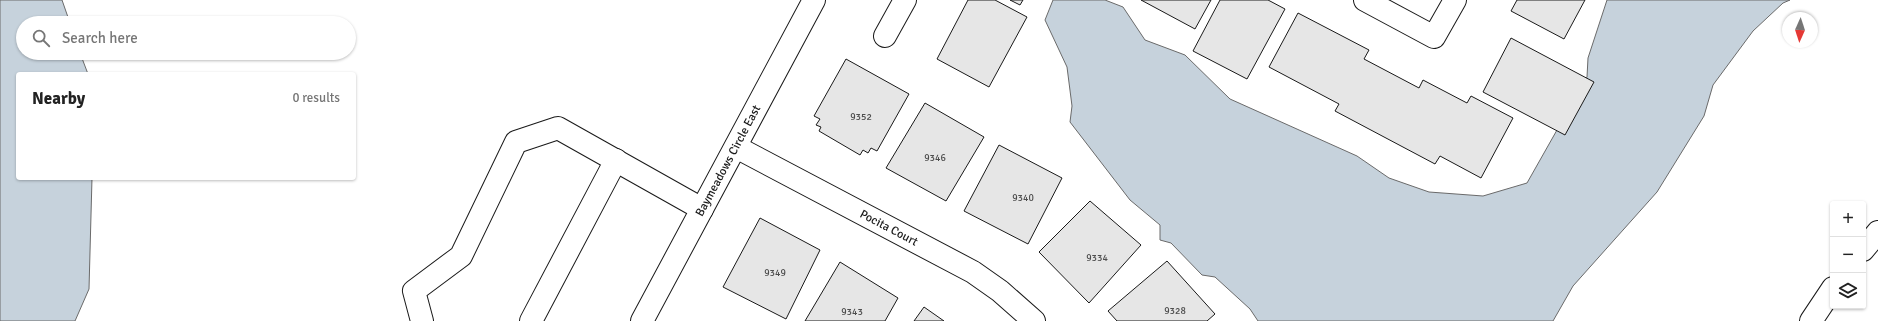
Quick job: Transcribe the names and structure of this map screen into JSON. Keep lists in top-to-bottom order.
{
  "streets": {
    "street": ["Baymeadows Circle East", "Pocita Court"]
  },
  "crossings": [
    ["Baymeadows Circle East", "Pocita Court"]
  ],
  "house_numbers": [
    "9352",
    "9346",
    "9340",
    "9334",
    "9349",
    "9328",
    "9343"
  ],
  "north": "bottom",
  "page": {
    "search": "Search here",
    "heading": ["Nearby", "0 results"],
    "map_buttons": ["+", "−"]
  }
}
